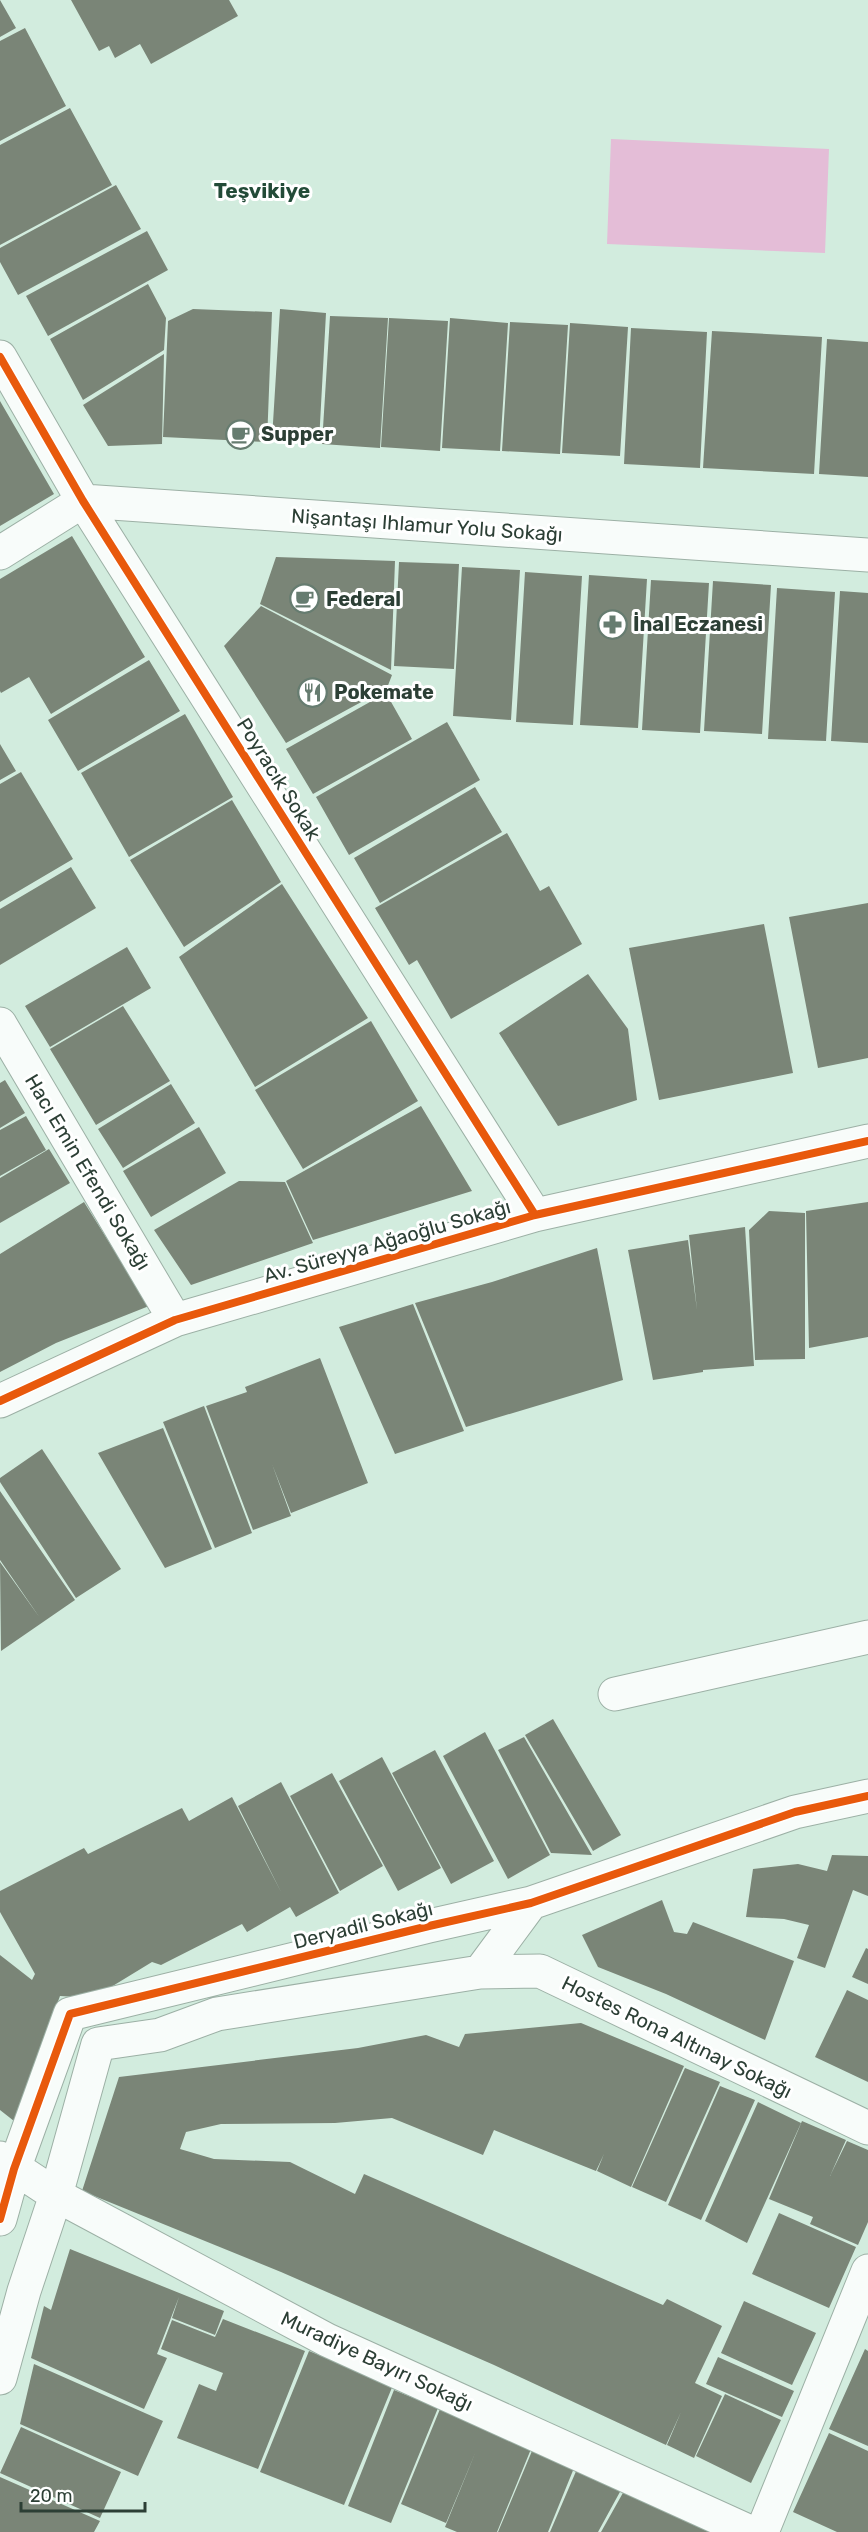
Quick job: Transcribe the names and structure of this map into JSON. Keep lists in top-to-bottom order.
{
  "streets": {
    "street": [
      "Nişantaşı Ihlamur Yolu Sokağı",
      "Poyracık Sokak",
      "Hacı Emin Efendi Sokağı",
      "Av. Süreyya Ağaoğlu Sokağı",
      "Deryadil Sokağı",
      "Hostes Rona Altınay Sokağı",
      "Muradiye Bayırı Sokağı"
    ]
  },
  "crossings": [
    ["Nişantaşı Ihlamur Yolu Sokağı", "Poyracık Sokak"],
    ["Poyracık Sokak", "Av. Süreyya Ağaoğlu Sokağı"],
    ["Hacı Emin Efendi Sokağı", "Av. Süreyya Ağaoğlu Sokağı"],
    ["Deryadil Sokağı", "Muradiye Bayırı Sokağı"]
  ],
  "districts": ["Teşvikiye"],
  "places": {
    "cafe": ["Supper", "Federal"],
    "pharmacy": ["İnal Eczanesi"],
    "restaurant": ["Pokemate"]
  },
  "scale_bar": "20 m"
}
